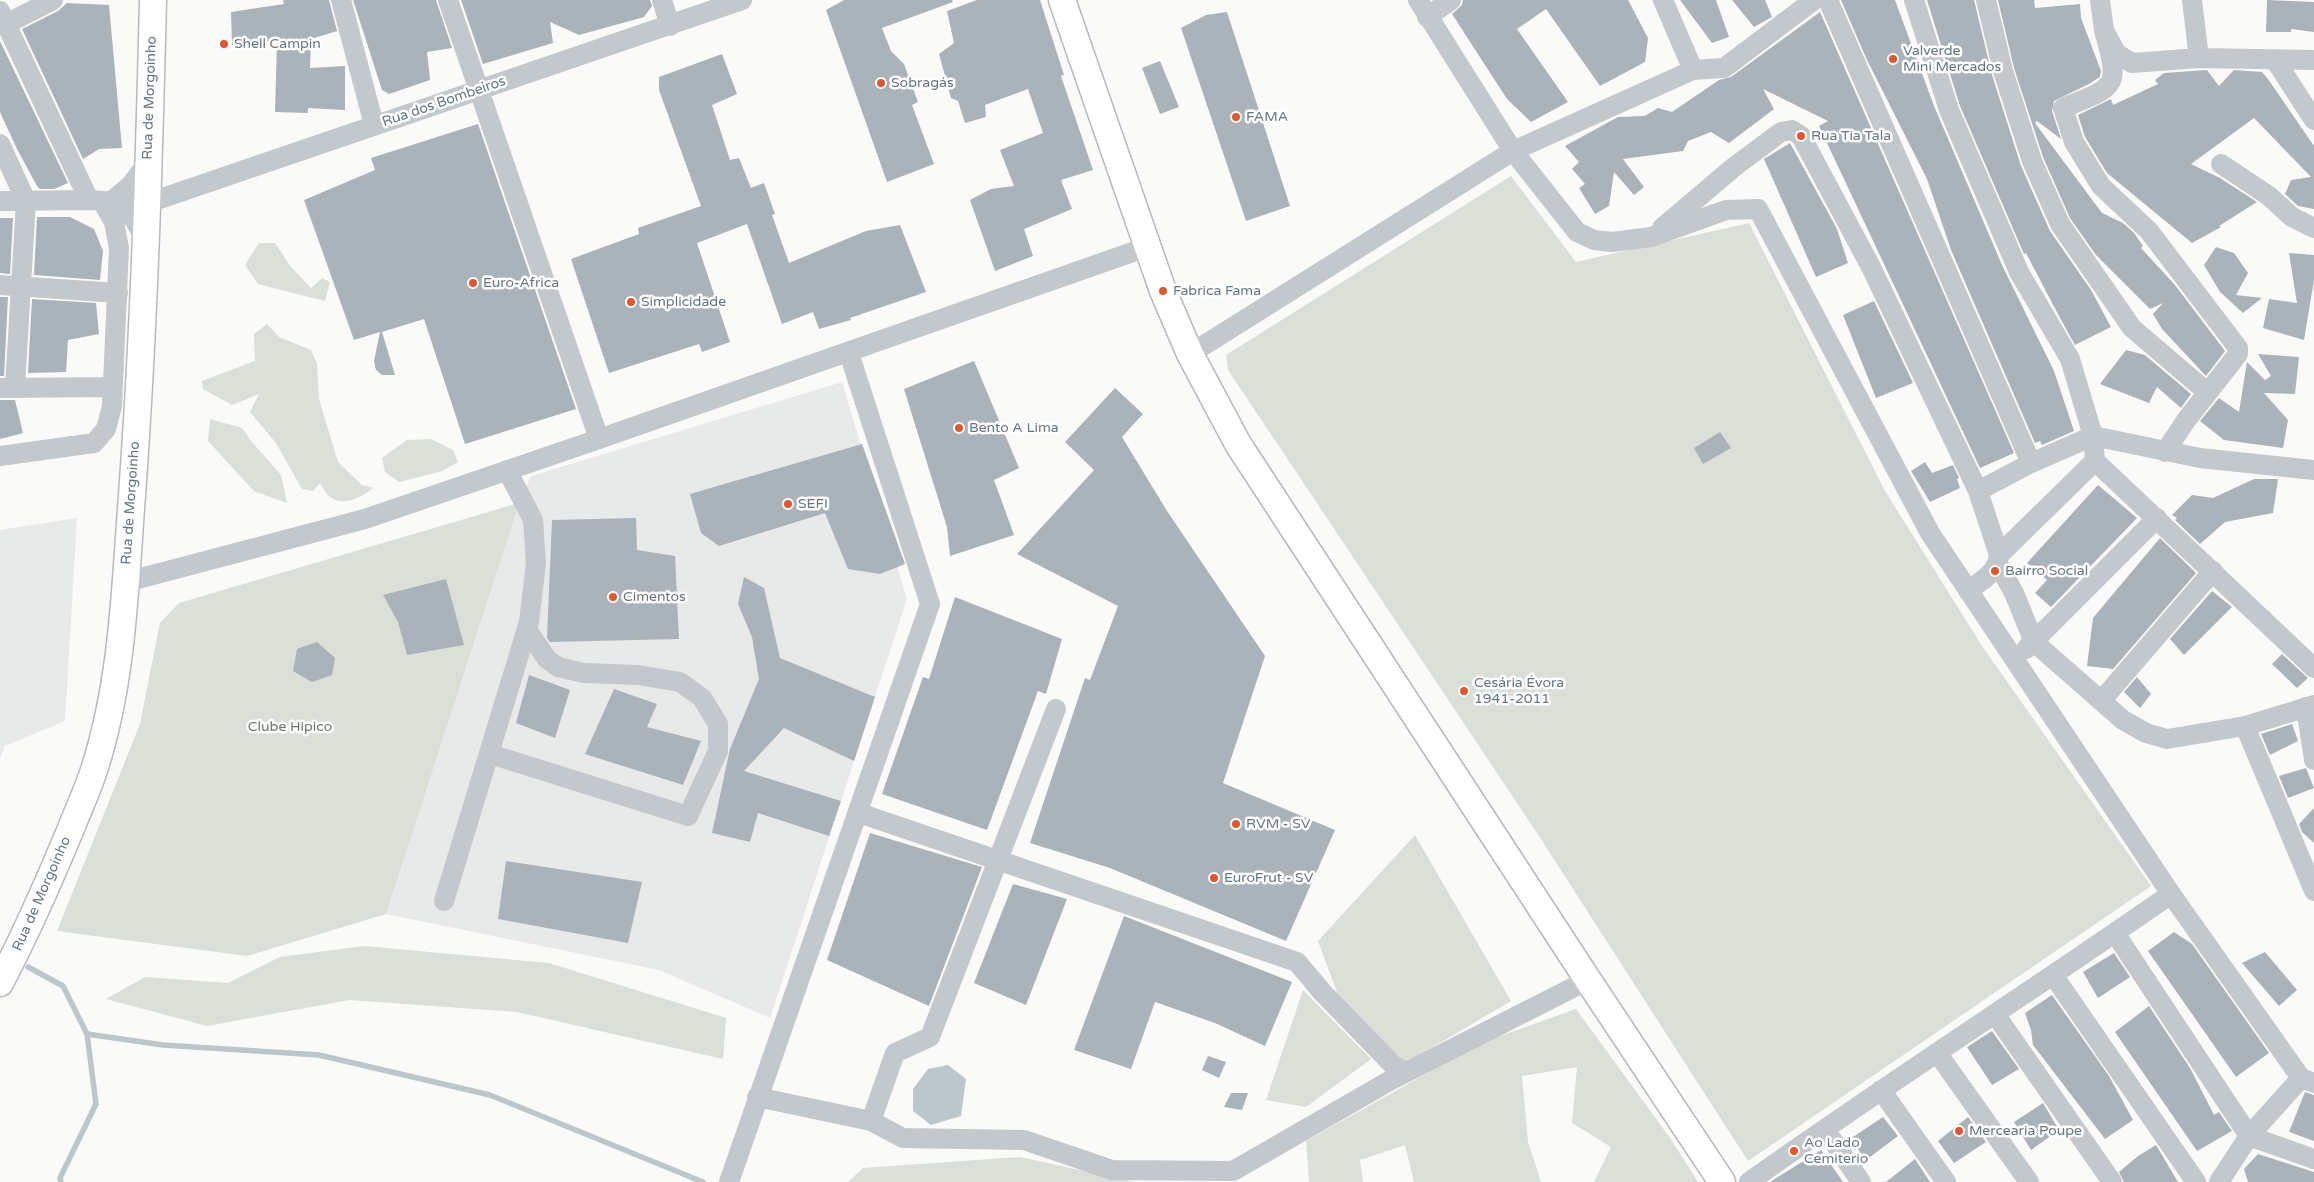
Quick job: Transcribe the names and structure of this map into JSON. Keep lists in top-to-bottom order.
{
  "streets": {
    "main road": ["Rua de Morgoinho"],
    "street": ["Rua dos Bombeiros"]
  },
  "crossings": [
    ["Rua de Morgoinho", "Rua dos Bombeiros"]
  ],
  "parks": ["Clube Hipico"],
  "places": [
    "Shell Campin",
    "Valverde Mini Mercados",
    "Sobragás",
    "FAMA",
    "Rua Tia Tala",
    "Euro-Africa",
    "Fabrica Fama",
    "Simplicidade",
    "Bento A Lima",
    "SEFI",
    "Bairro Social",
    "Cimentos",
    "Cesária Évora 1941-2011",
    "RVM - SV",
    "EuroFrut - SV",
    "Mercearia Poupe",
    "Ao Lado Cemiterio"
  ]
}
